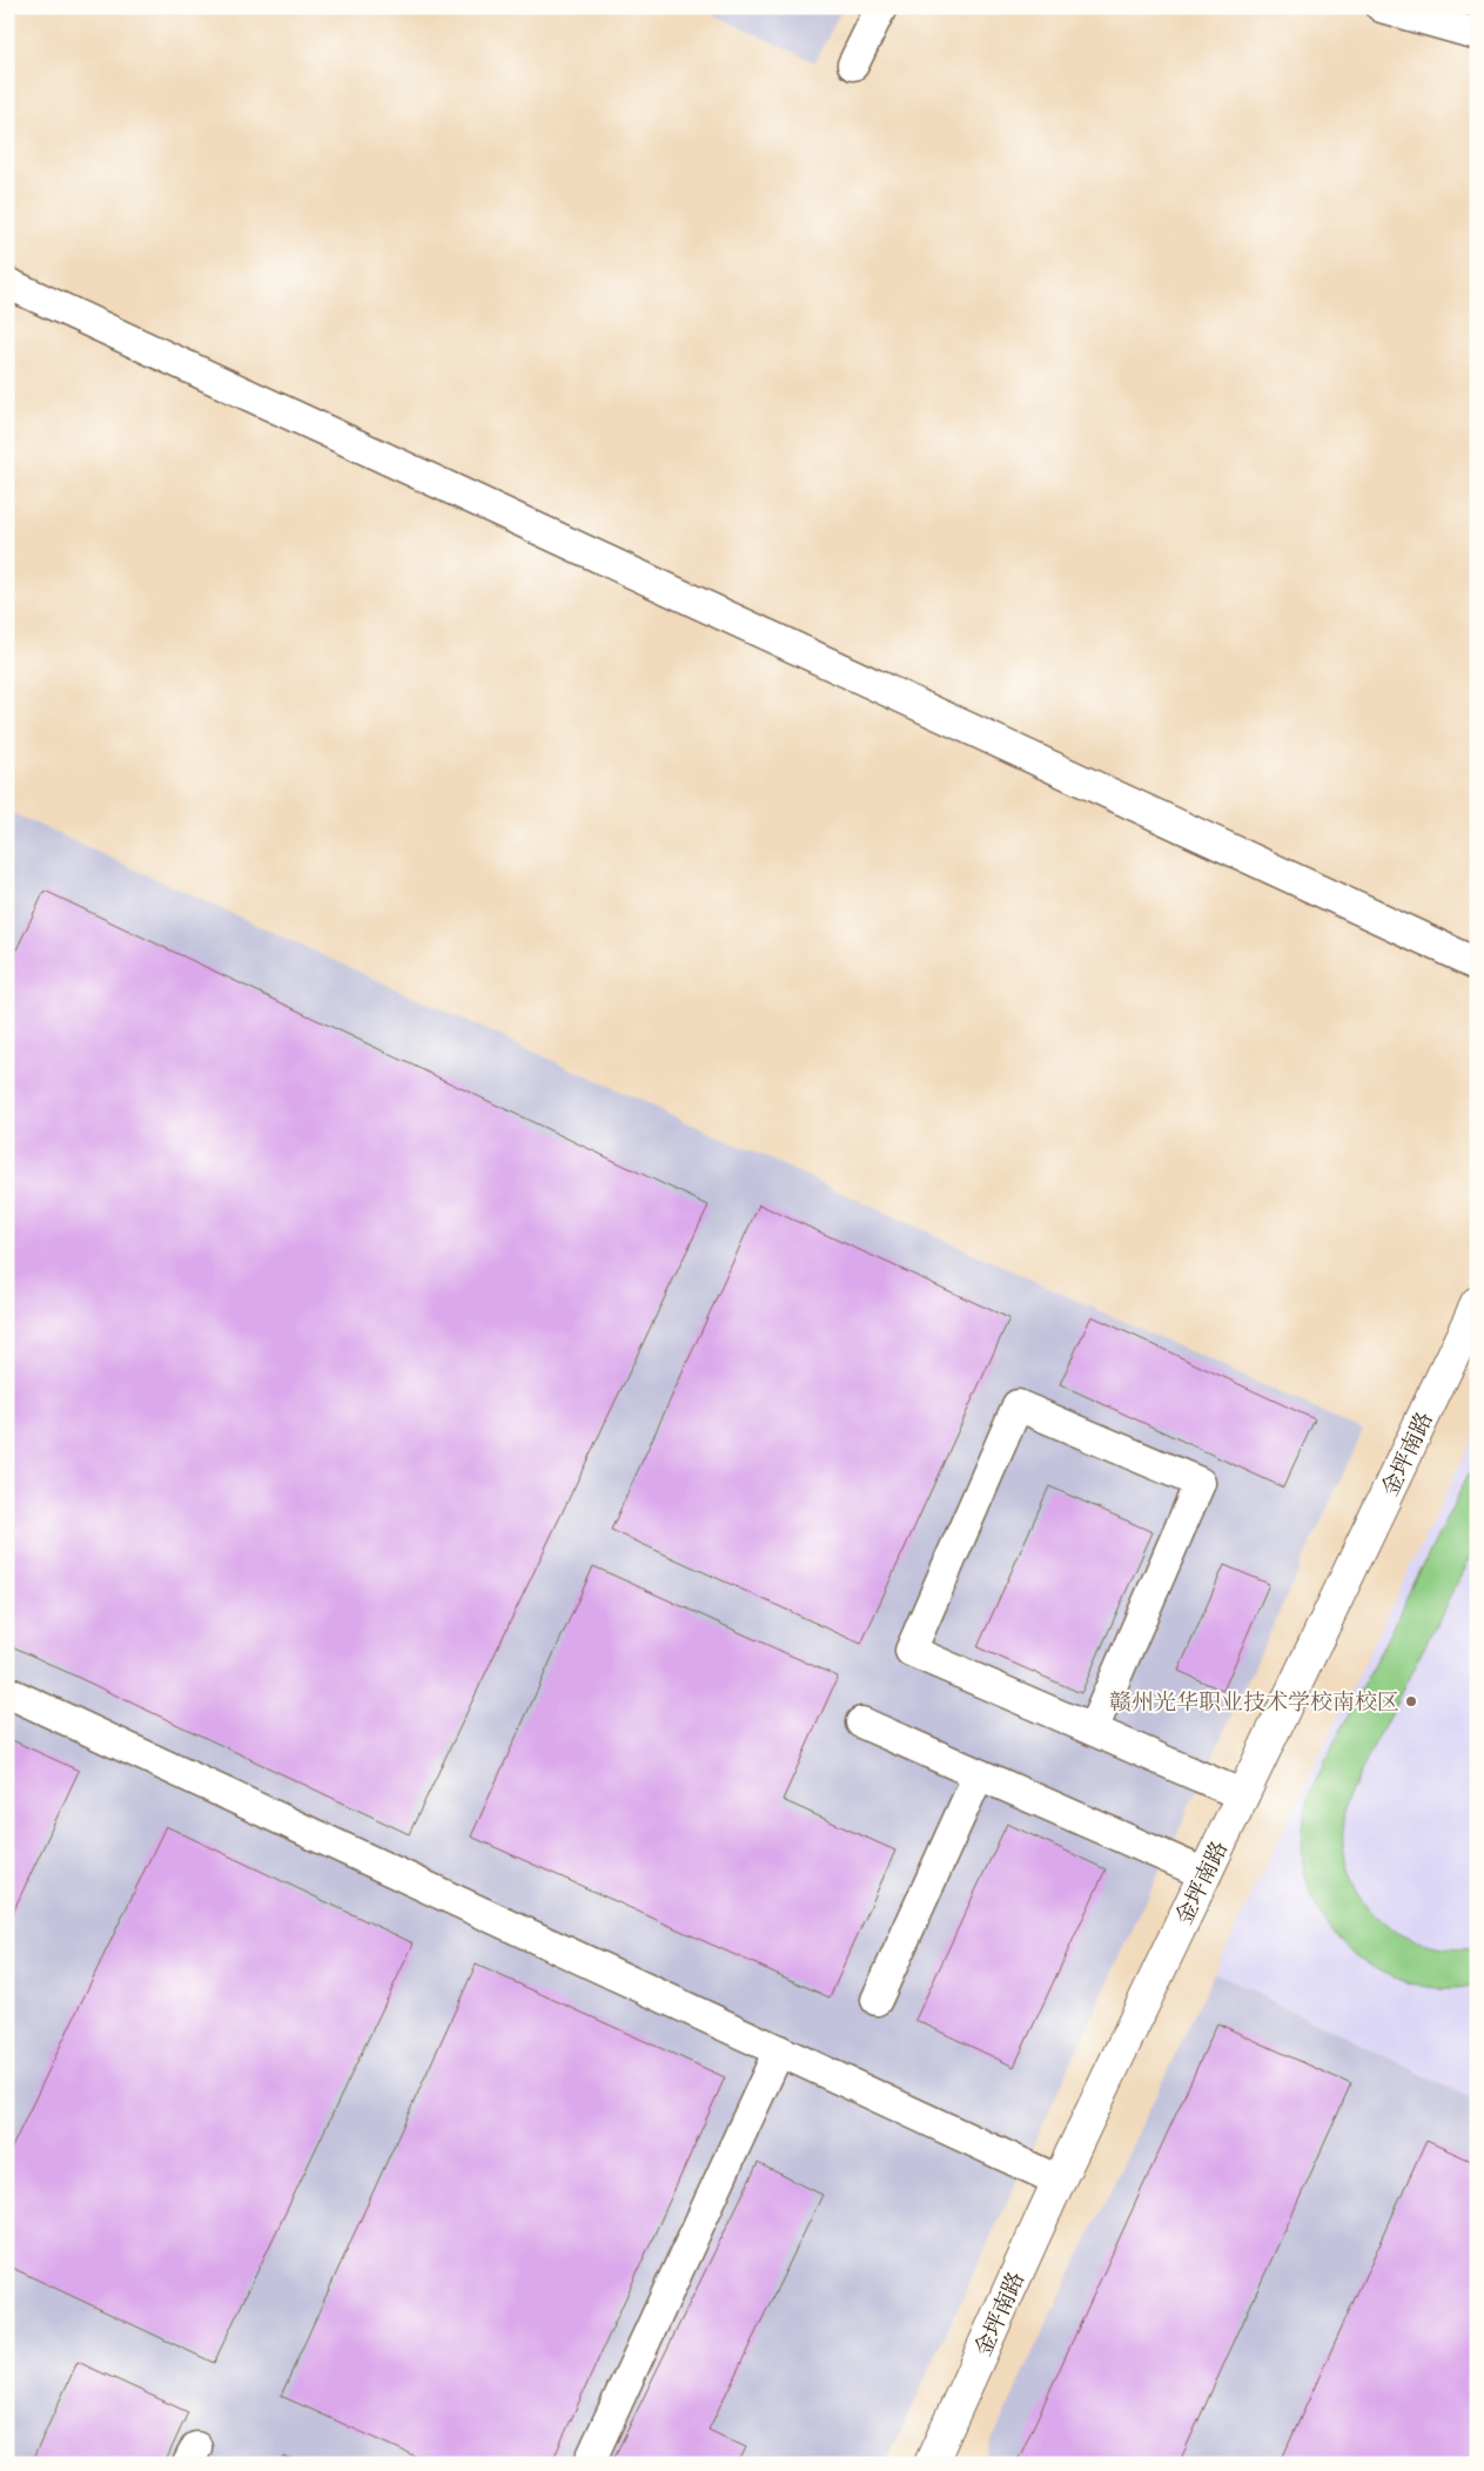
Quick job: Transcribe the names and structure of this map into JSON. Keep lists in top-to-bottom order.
{
  "streets": {
    "street": ["金坪南路"]
  },
  "places": ["赣州光华职业技术学校南校区"]
}
